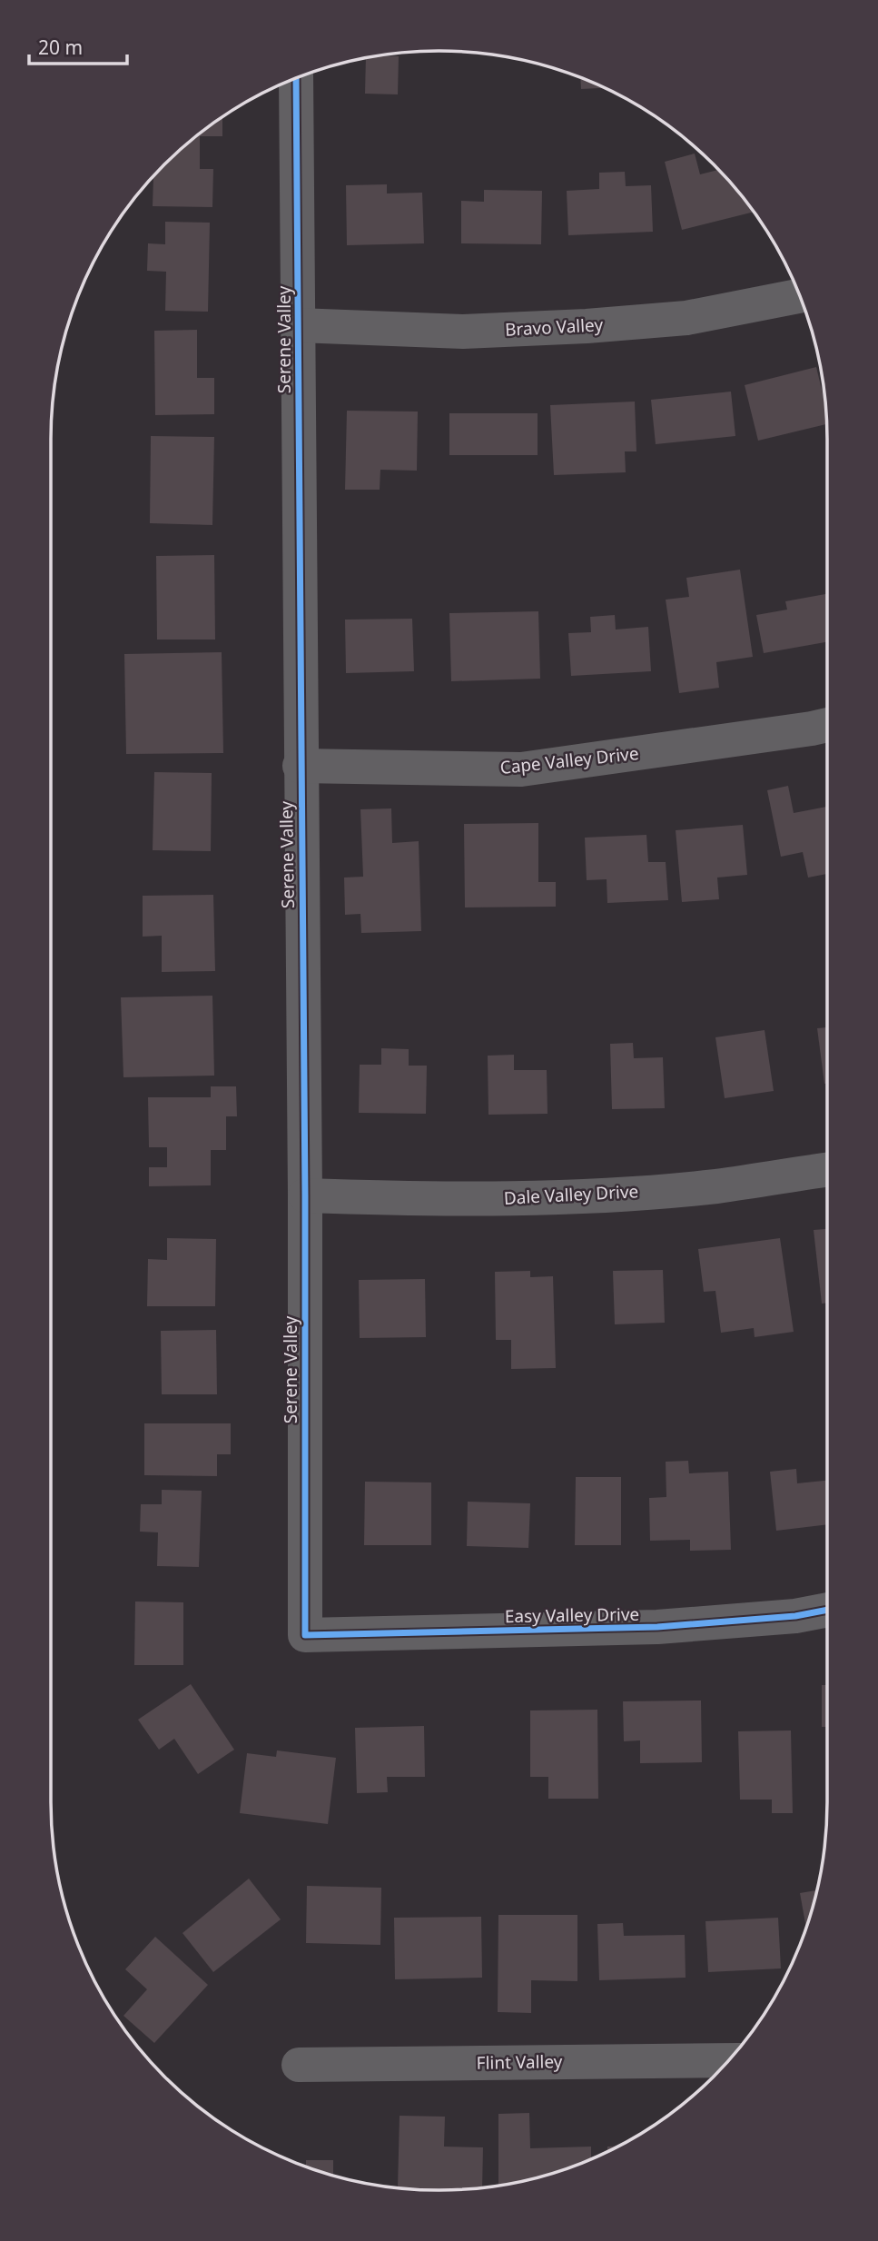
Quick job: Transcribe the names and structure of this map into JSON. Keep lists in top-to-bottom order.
{
  "streets": {
    "street": [
      "Bravo Valley",
      "Serene Valley",
      "Cape Valley Drive",
      "Dale Valley Drive",
      "Easy Valley Drive",
      "Flint Valley"
    ]
  },
  "crossings": [
    ["Bravo Valley", "Serene Valley"],
    ["Serene Valley", "Cape Valley Drive"],
    ["Serene Valley", "Dale Valley Drive"],
    ["Serene Valley", "Easy Valley Drive"]
  ],
  "scale_bar": "20 m"
}
